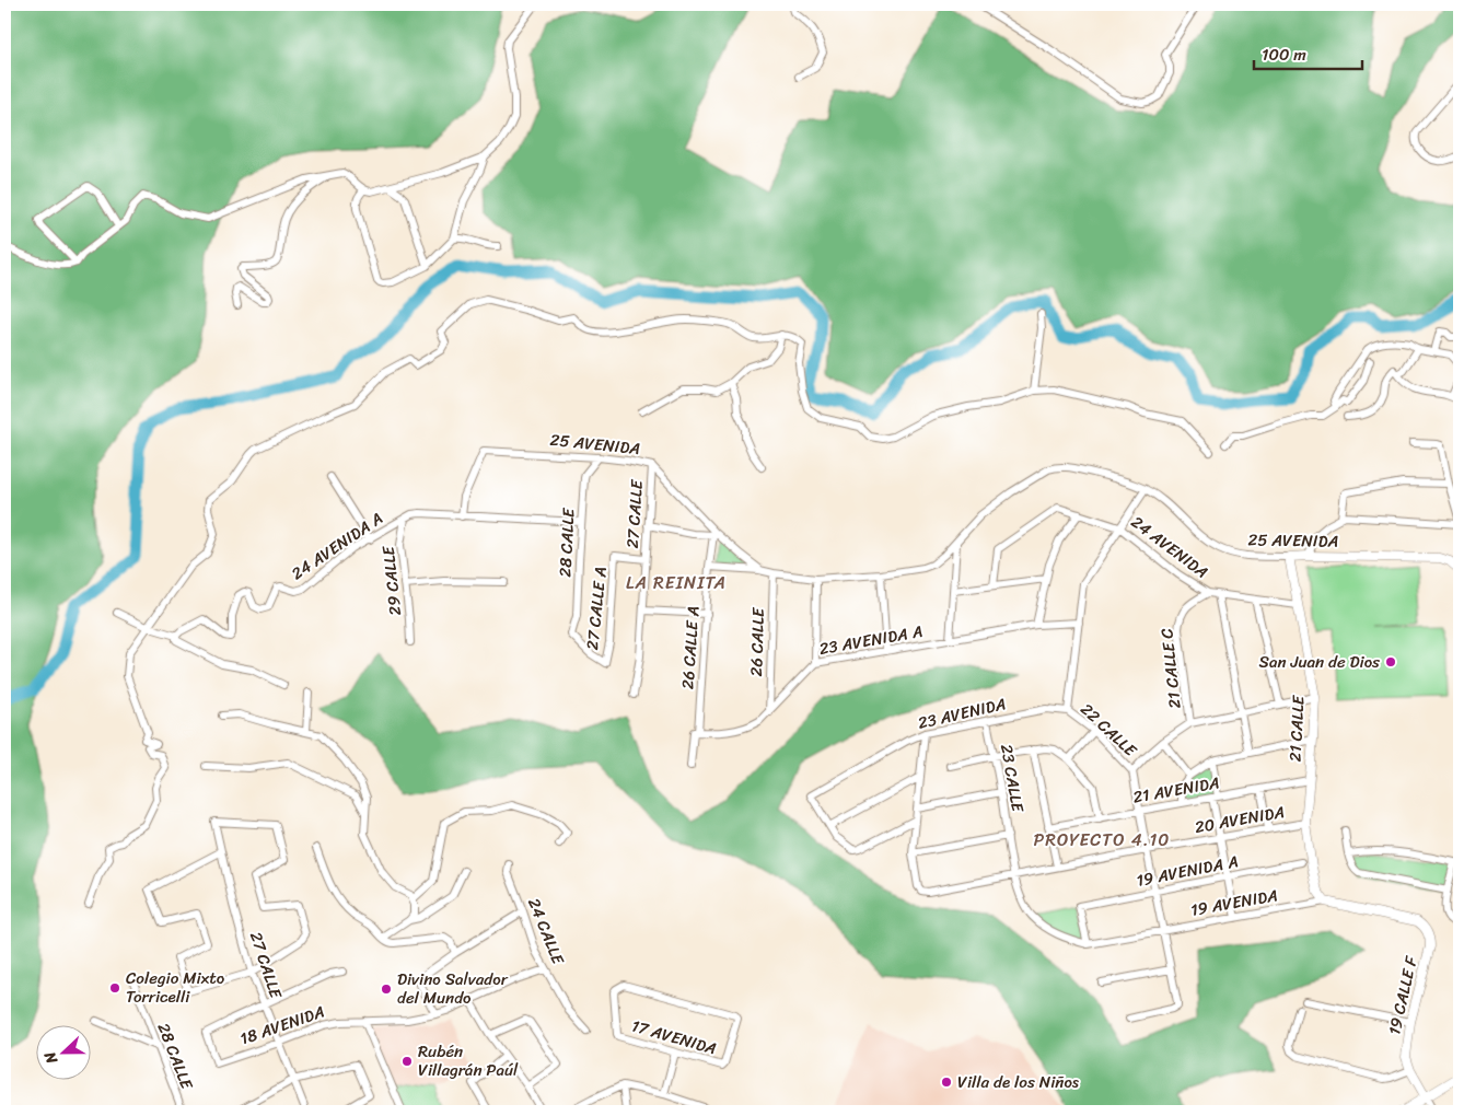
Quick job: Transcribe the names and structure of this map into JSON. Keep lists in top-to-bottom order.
{
  "streets": {
    "street": [
      "25 AVENIDA",
      "27 CALLE",
      "28 CALLE",
      "24 AVENIDA A",
      "24 AVENIDA",
      "29 CALLE",
      "27 CALLE A",
      "23 AVENIDA A",
      "26 CALLE",
      "26 CALLE A",
      "21 CALLE C",
      "23 AVENIDA",
      "21 CALLE",
      "22 CALLE",
      "23 CALLE",
      "21 AVENIDA",
      "20 AVENIDA",
      "19 AVENIDA A",
      "19 AVENIDA",
      "24 CALLE",
      "19 CALLE F",
      "18 AVENIDA",
      "17 AVENIDA"
    ]
  },
  "crossings": [
    ["25 AVENIDA", "27 CALLE"],
    ["25 AVENIDA", "28 CALLE"],
    ["25 AVENIDA", "24 AVENIDA A"],
    ["25 AVENIDA", "26 CALLE"],
    ["25 AVENIDA", "26 CALLE A"],
    ["25 AVENIDA", "21 CALLE"],
    ["25 AVENIDA", "22 CALLE"],
    ["27 CALLE", "27 CALLE A"],
    ["27 CALLE", "18 AVENIDA"],
    ["28 CALLE", "24 AVENIDA A"],
    ["28 CALLE", "27 CALLE A"],
    ["24 AVENIDA A", "29 CALLE"],
    ["24 AVENIDA", "21 CALLE C"],
    ["24 AVENIDA", "21 CALLE"],
    ["24 AVENIDA", "22 CALLE"],
    ["23 AVENIDA A", "26 CALLE"],
    ["23 AVENIDA A", "26 CALLE A"],
    ["23 AVENIDA A", "22 CALLE"],
    ["23 AVENIDA", "22 CALLE"],
    ["23 AVENIDA", "23 CALLE"],
    ["21 CALLE", "21 AVENIDA"],
    ["21 CALLE", "20 AVENIDA"],
    ["21 CALLE", "19 AVENIDA"],
    ["22 CALLE", "21 AVENIDA"],
    ["22 CALLE", "20 AVENIDA"],
    ["22 CALLE", "19 AVENIDA A"],
    ["22 CALLE", "19 AVENIDA"],
    ["23 CALLE", "20 AVENIDA"],
    ["23 CALLE", "19 AVENIDA"],
    ["19 AVENIDA A", "19 AVENIDA"],
    ["19 AVENIDA", "19 CALLE F"],
    ["24 CALLE", "18 AVENIDA"]
  ],
  "districts": ["LA REINITA", "PROYECTO 4.10"],
  "places": [
    "San Juan de Dios",
    "Colegio Mixto Torricelli",
    "Divino Salvador del Mundo",
    "Rubén Villagrán Paúl",
    "Villa de los Niños"
  ],
  "scale_bar": "100 m",
  "north": "left"
}
